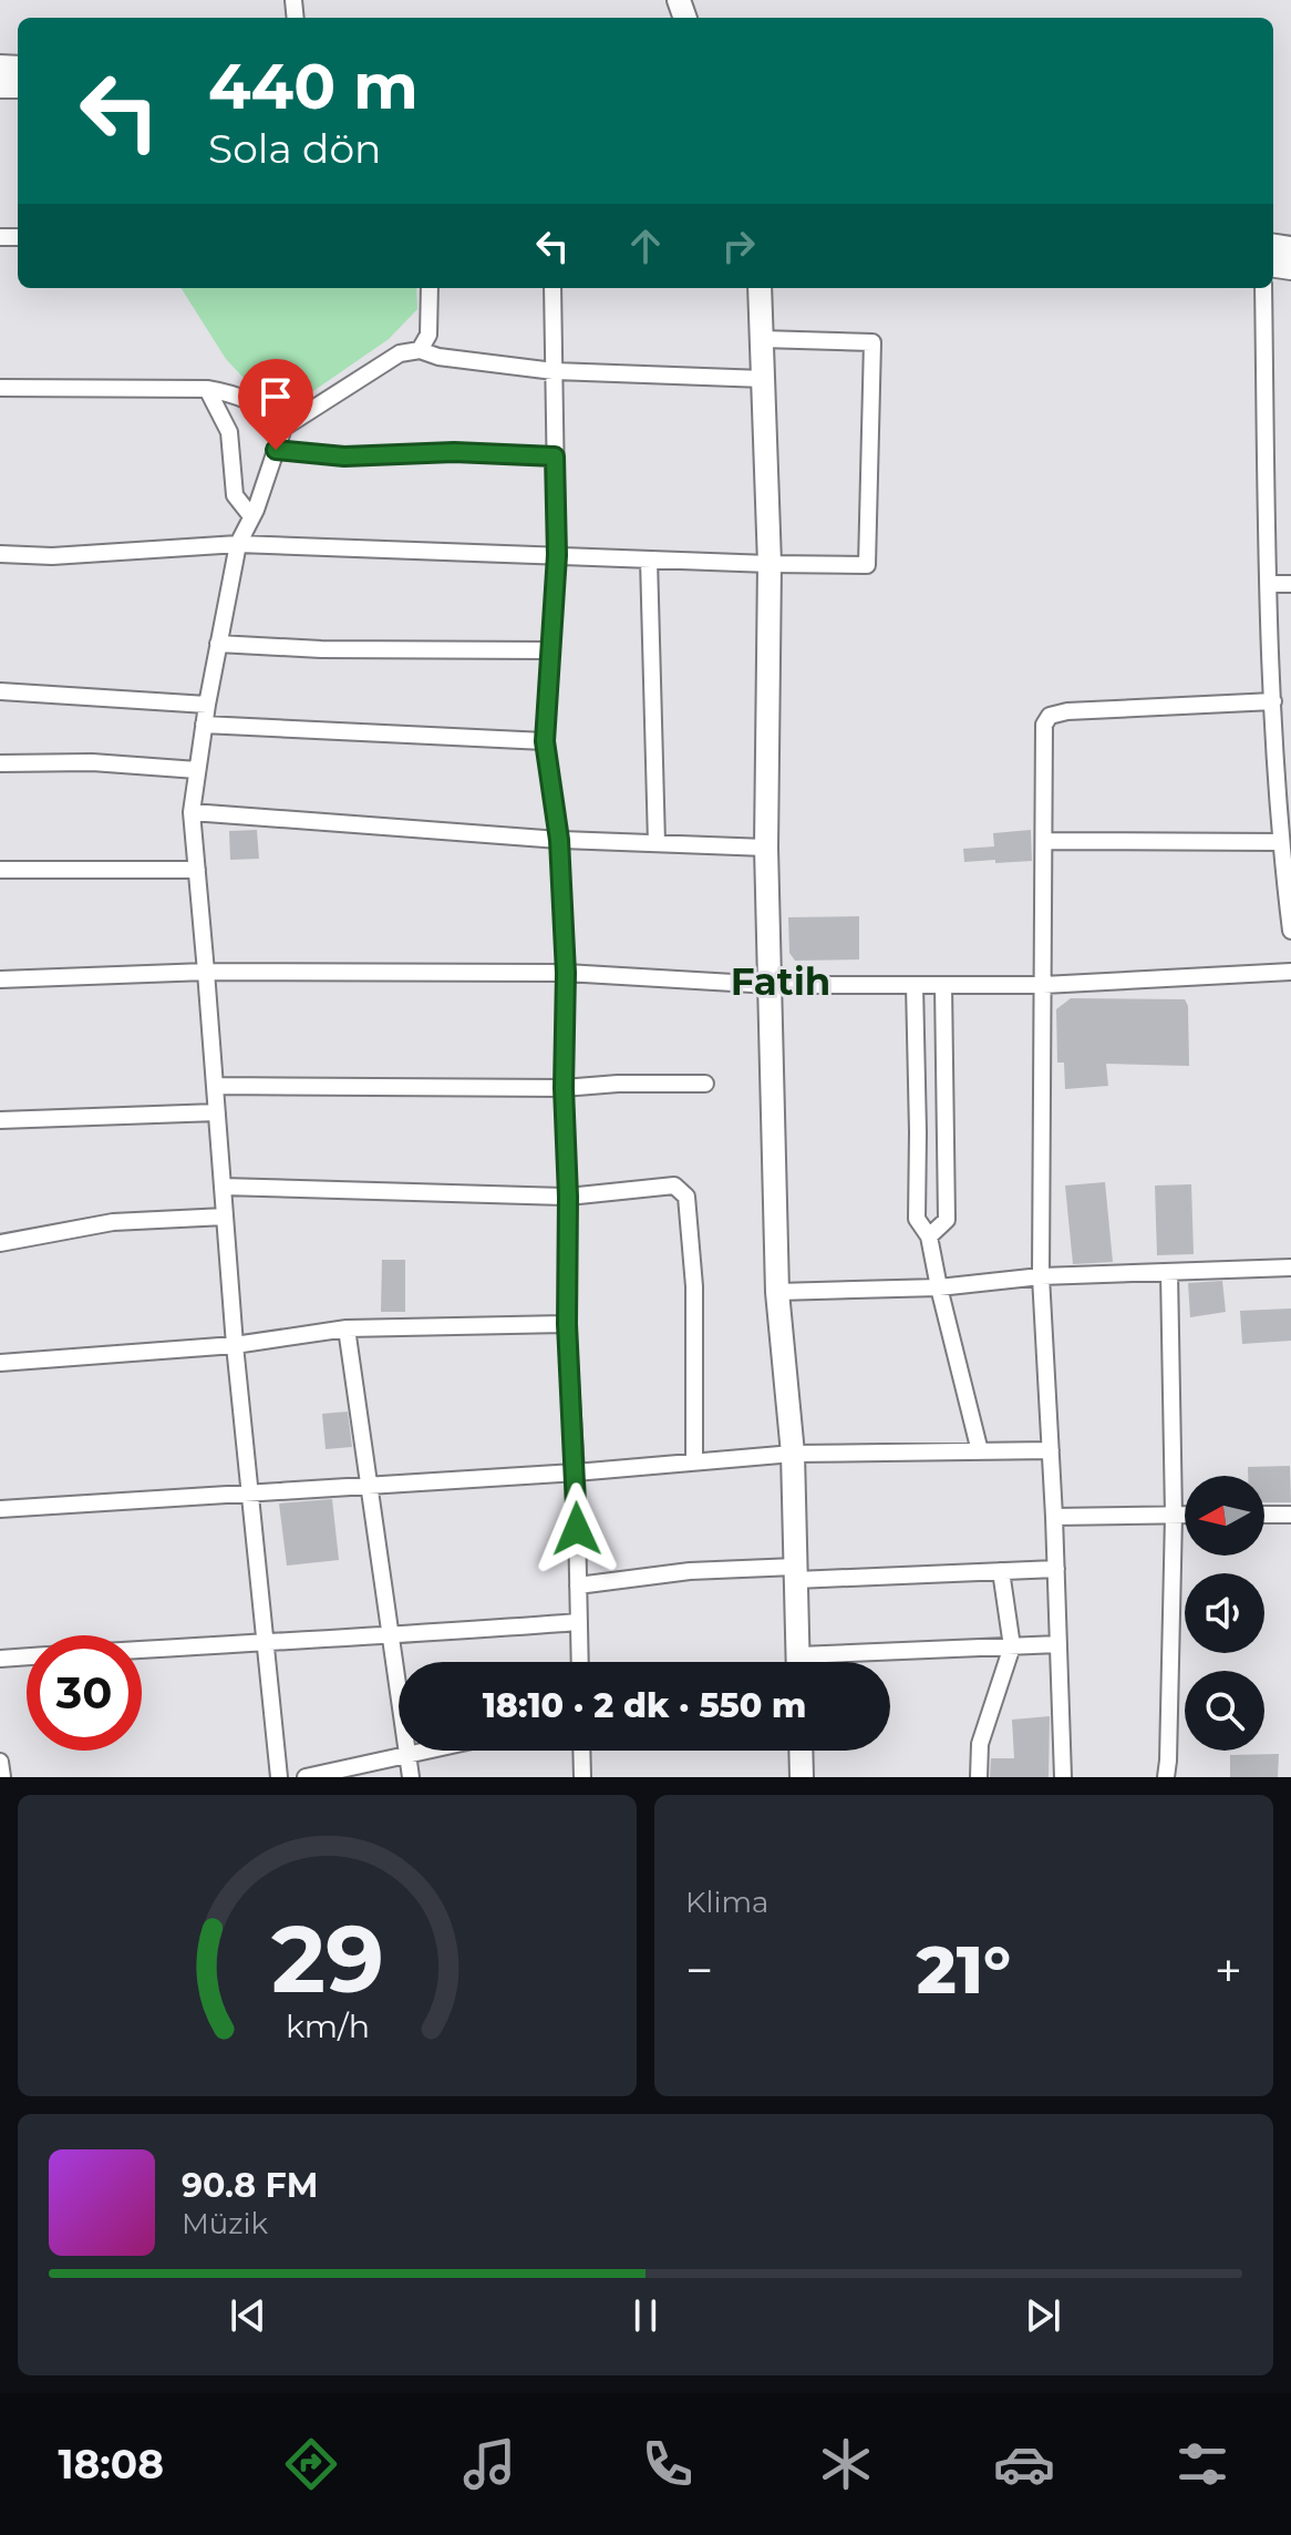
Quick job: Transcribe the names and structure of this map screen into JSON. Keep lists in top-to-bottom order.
{
  "districts": ["Fatih"],
  "north": "left",
  "page": {
    "turn": ["440 m", "Sola dön"],
    "limit": "30",
    "trip": "18:10 · 2 dk · 550 m",
    "tile": "Klima",
    "heat": ["−", "21°", "+"],
    "song": ["90.8 FM", "Müzik"],
    "tabs": "18:08",
    "gauge": ["29", "km/h"]
  }
}
